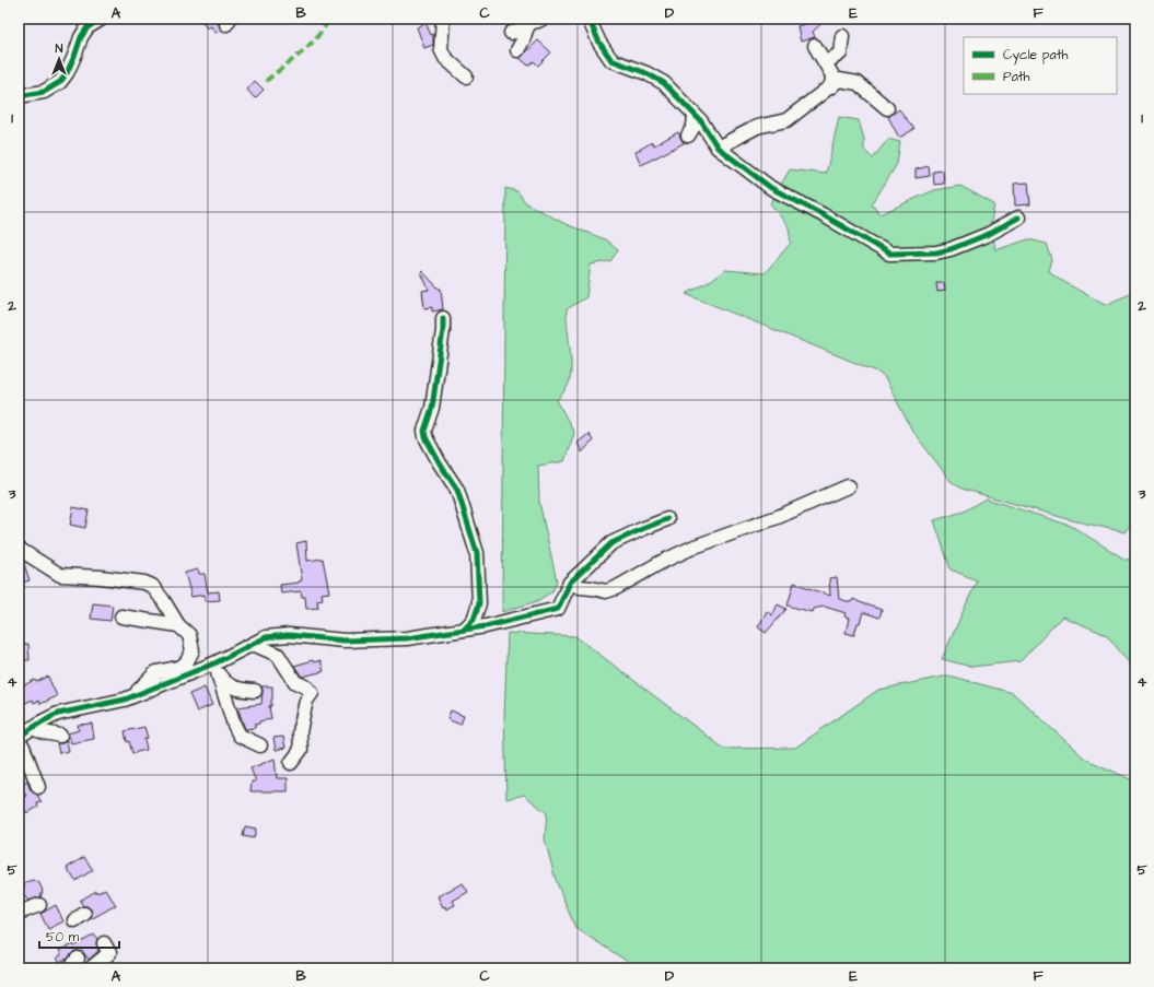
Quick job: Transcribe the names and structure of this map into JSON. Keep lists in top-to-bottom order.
{
  "legend": ["Cycle path", "Path"],
  "scale_bar": "50 m",
  "north": "top",
  "grid": {
    "columns": [
      "A",
      "B",
      "C",
      "D",
      "E",
      "F"
    ],
    "rows": [
      "1",
      "2",
      "3",
      "4",
      "5"
    ]
  }
}
